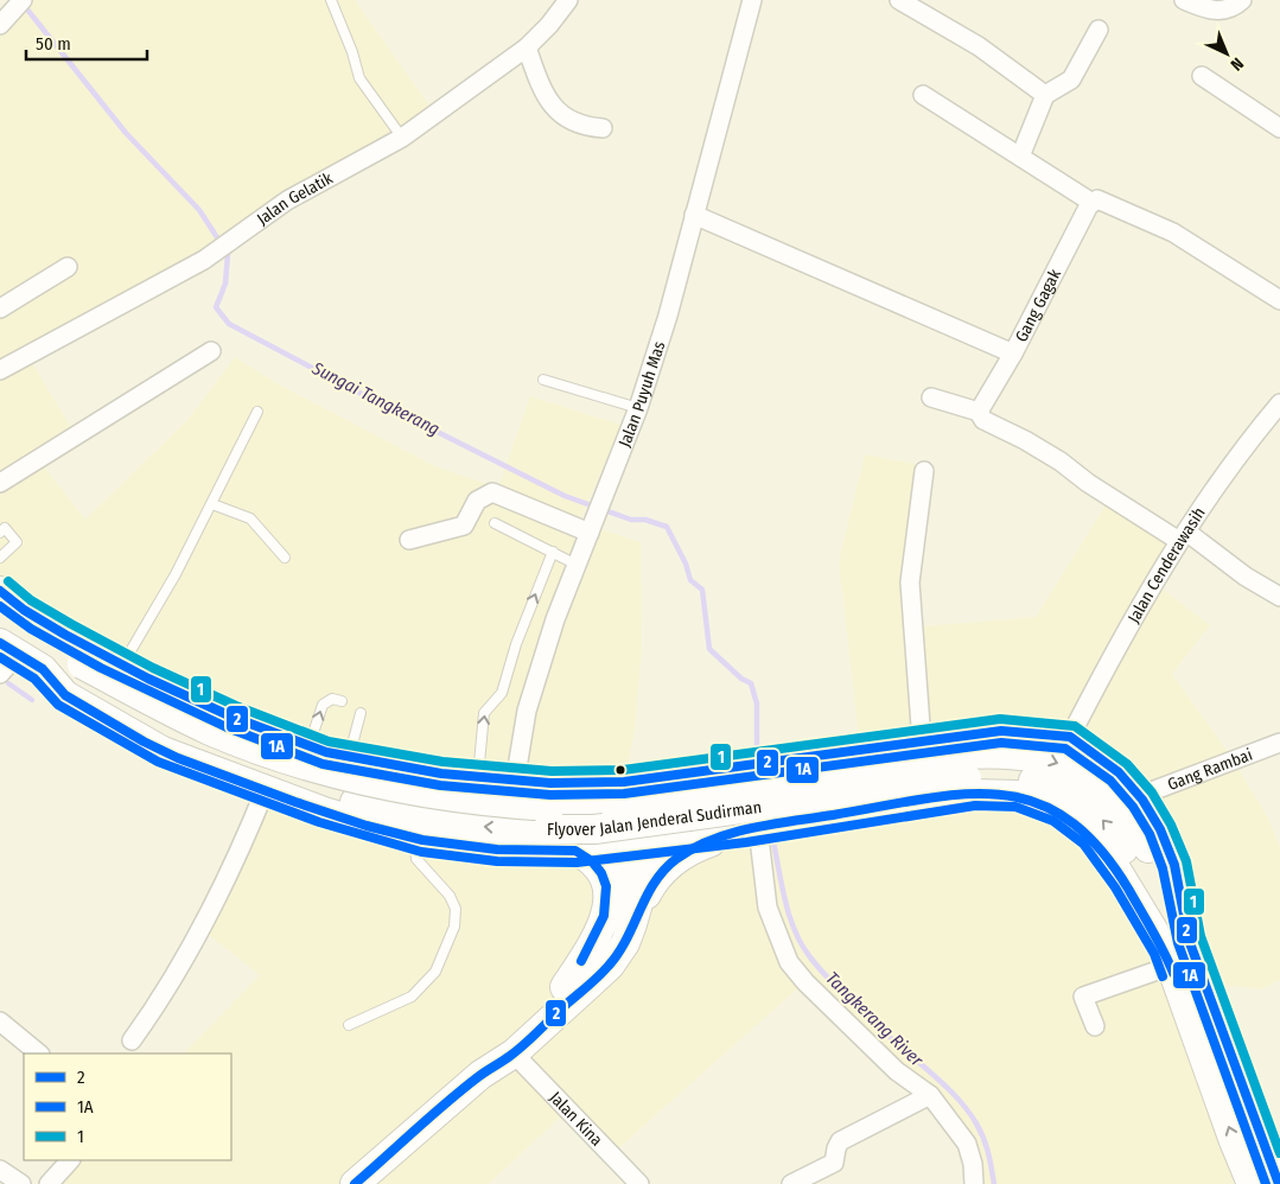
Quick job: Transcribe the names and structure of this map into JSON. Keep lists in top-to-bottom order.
{
  "streets": {
    "main road": ["Flyover Jalan Jenderal Sudirman"],
    "street": [
      "Jalan Gelatik",
      "Gang Gagak",
      "Jalan Puyuh Mas",
      "Jalan Cenderawasih",
      "Gang Rambai",
      "Jalan Kina"
    ]
  },
  "crossings": [
    ["Gang Gagak", "Jalan Puyuh Mas"]
  ],
  "water": ["Sungai Tangkerang", "Tangkerang River"],
  "lines": ["transit line 1", "transit line 2", "transit line 1A"],
  "legend": ["2", "1A", "1"],
  "scale_bar": "50 m",
  "north": "bottom right"
}
